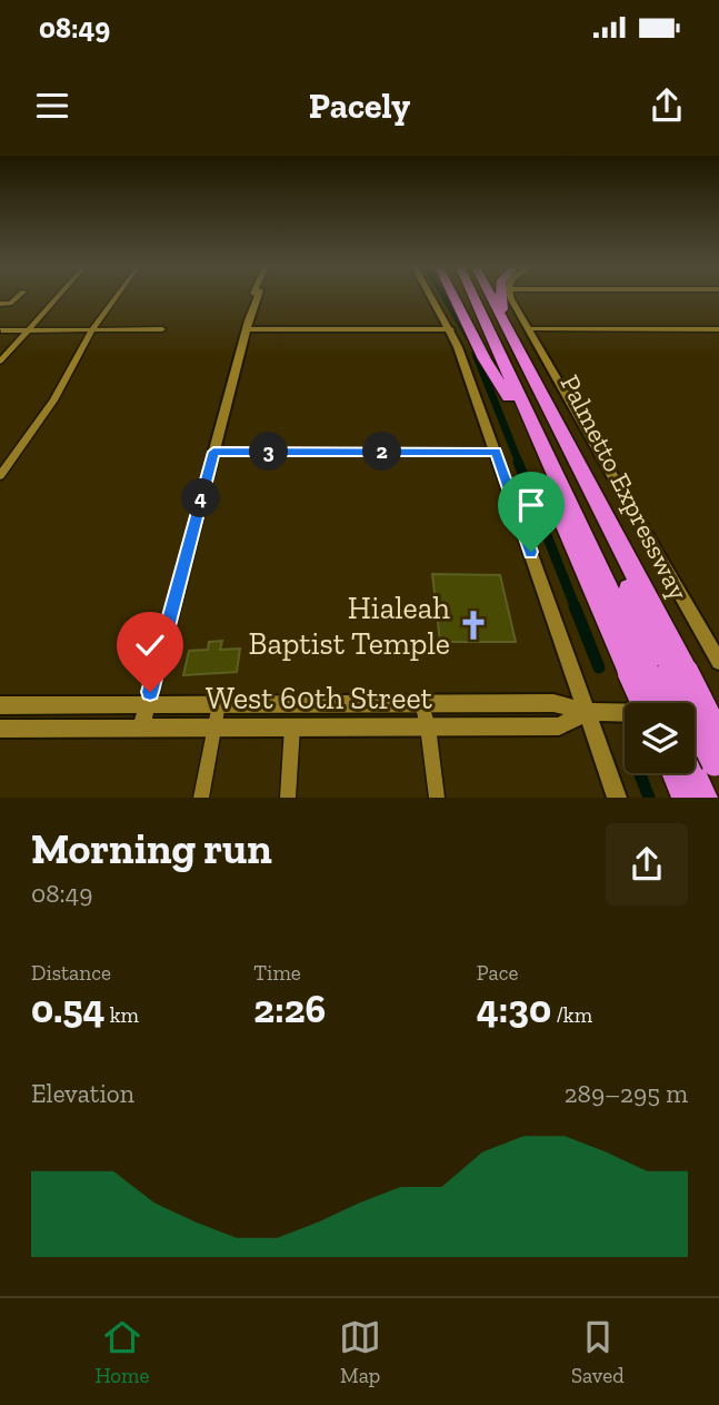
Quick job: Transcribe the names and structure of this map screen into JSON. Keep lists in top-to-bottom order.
{
  "streets": {
    "highway": ["Palmetto Expressway"],
    "street": ["West 60th Street"]
  },
  "places": {
    "church": ["Hialeah Baptist Temple"]
  },
  "page": {
    "status": "08:49",
    "header": "Pacely",
    "pins": ["2", "3", "4"],
    "heading": ["Morning run", "08:49"],
    "stats": [
      ["Distance", "0.54 km"],
      ["Time", "2:26"],
      ["Pace", "4:30 /km"]
    ],
    "chart": ["Elevation", "289–295 m"],
    "tabs": ["Home", "Map", "Saved"]
  }
}
